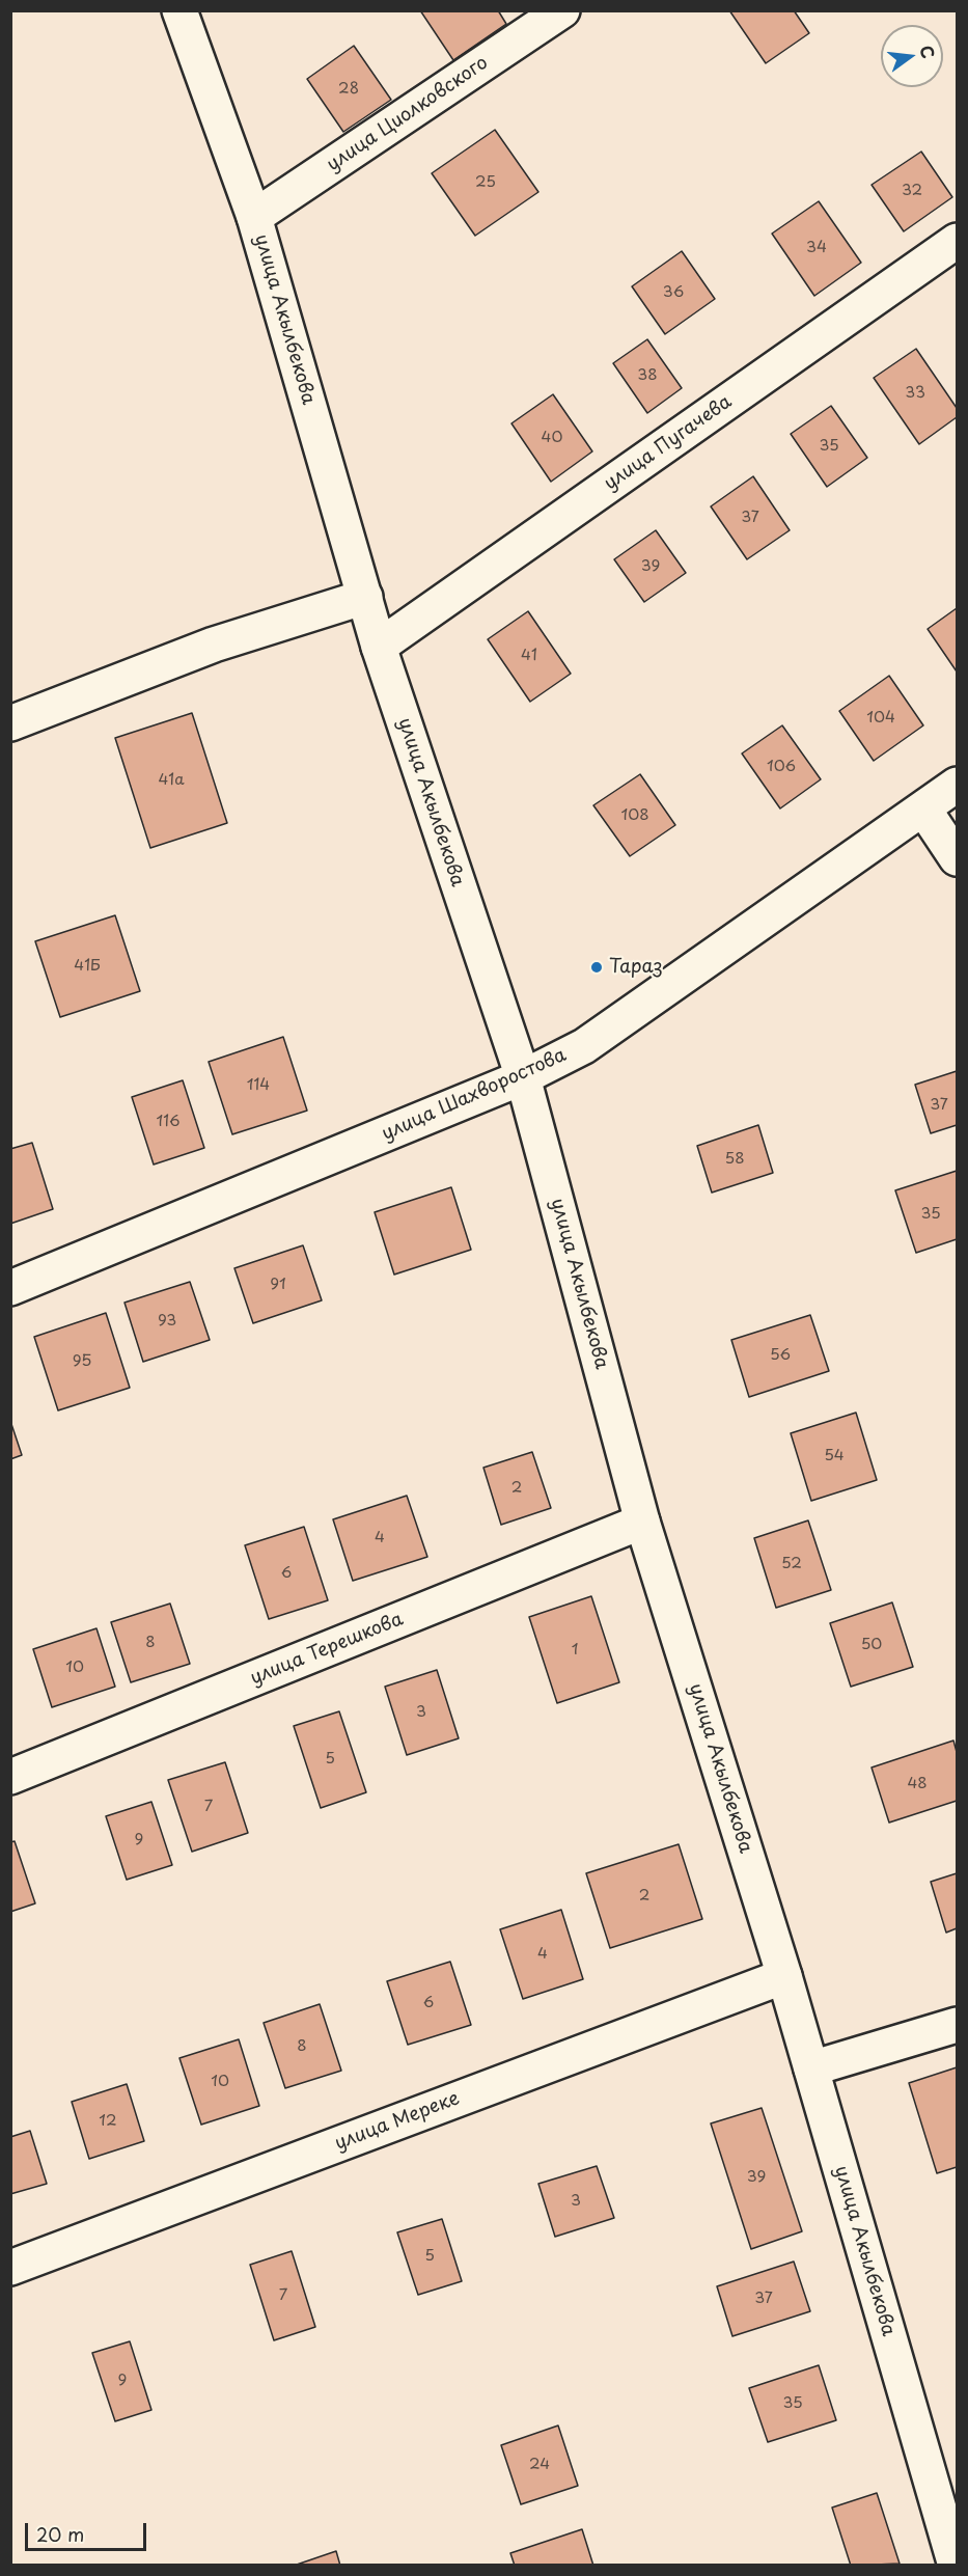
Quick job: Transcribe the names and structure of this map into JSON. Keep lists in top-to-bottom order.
{
  "streets": {
    "street": [
      "улица Циолковского",
      "улица Акылбекова",
      "улица Пугачева",
      "улица Шахворостова",
      "улица Терешкова",
      "улица Мереке"
    ]
  },
  "crossings": [
    ["улица Циолковского", "улица Акылбекова"],
    ["улица Акылбекова", "улица Пугачева"],
    ["улица Акылбекова", "улица Шахворостова"],
    ["улица Акылбекова", "улица Терешкова"],
    ["улица Акылбекова", "улица Мереке"]
  ],
  "places": ["Тараз"],
  "house_numbers": [
    "28",
    "25",
    "32",
    "34",
    "36",
    "38",
    "33",
    "40",
    "35",
    "37",
    "39",
    "41",
    "104",
    "106",
    "41а",
    "108",
    "41Б",
    "114",
    "37",
    "116",
    "58",
    "35",
    "91",
    "93",
    "56",
    "95",
    "54",
    "2",
    "4",
    "52",
    "6",
    "8",
    "50",
    "1",
    "10",
    "3",
    "5",
    "48",
    "7",
    "9",
    "2",
    "4",
    "6",
    "8",
    "10",
    "12",
    "39",
    "3",
    "5",
    "7",
    "37",
    "9",
    "35",
    "24"
  ],
  "scale_bar": "20 m",
  "north": "right"
}
